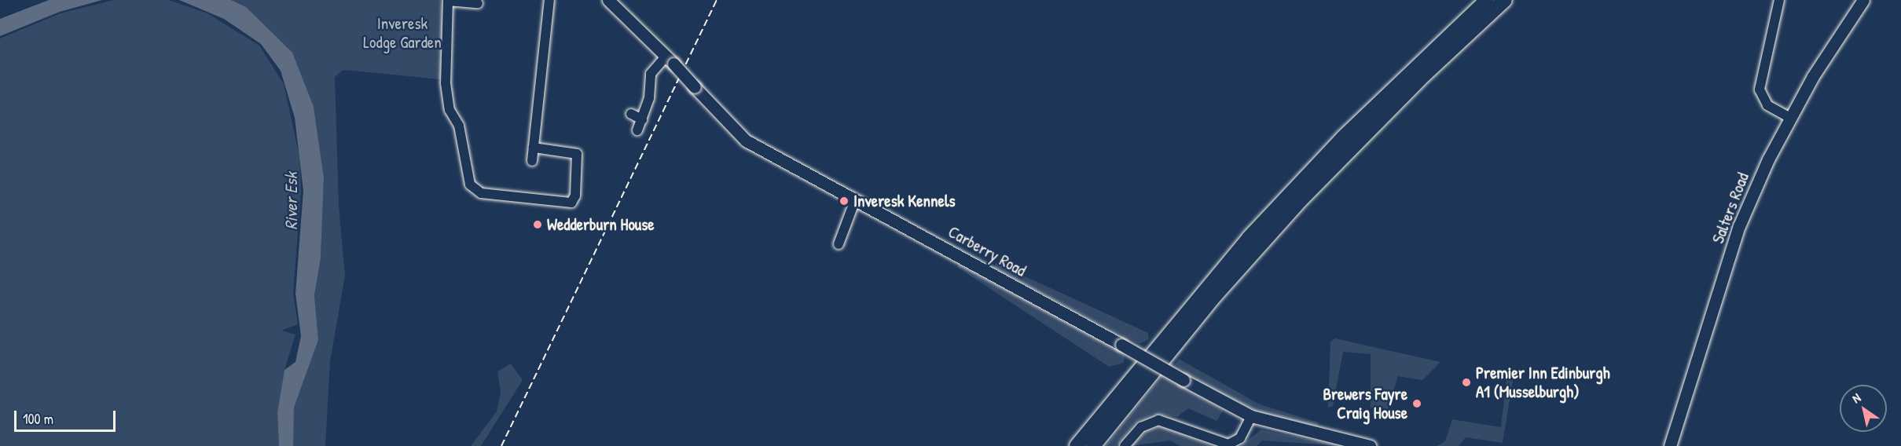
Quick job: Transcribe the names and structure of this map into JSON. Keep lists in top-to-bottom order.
{
  "streets": {
    "main road": ["Salters Road", "Carberry Road"]
  },
  "water": ["River Esk"],
  "parks": ["Inveresk Lodge Garden"],
  "places": [
    "Inveresk Kennels",
    "Wedderburn House",
    "Premier Inn Edinburgh A1 (Musselburgh)",
    "Brewers Fayre Craig House"
  ],
  "scale_bar": "100 m",
  "north": "top left"
}
